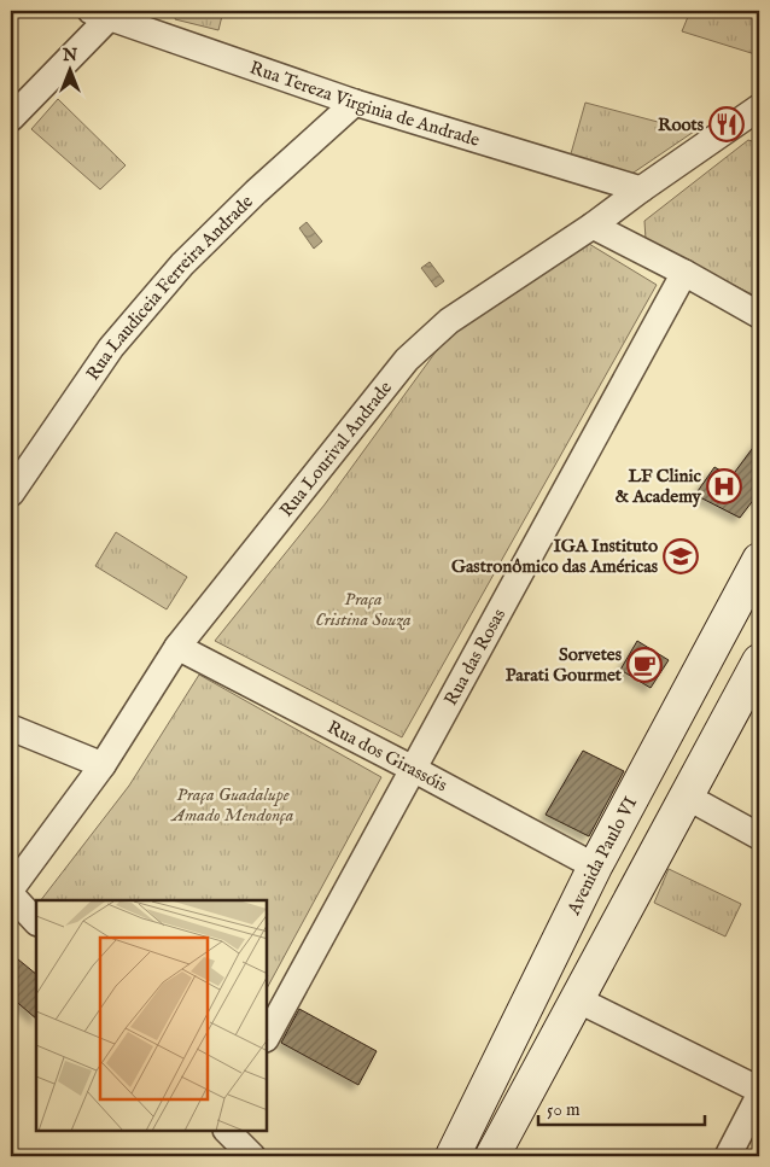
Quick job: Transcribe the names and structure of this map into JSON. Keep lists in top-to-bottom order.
{
  "streets": {
    "main road": ["Avenida Paulo VI"],
    "street": [
      "Rua Tereza Virginia de Andrade",
      "Rua Laudiceia Ferreira Andrade",
      "Rua Lourival Andrade",
      "Rua das Rosas",
      "Rua dos Girassóis"
    ]
  },
  "crossings": [
    ["Rua Tereza Virginia de Andrade", "Rua Laudiceia Ferreira Andrade"],
    ["Rua Tereza Virginia de Andrade", "Rua Lourival Andrade"],
    ["Rua Lourival Andrade", "Rua dos Girassóis"],
    ["Rua das Rosas", "Rua dos Girassóis"],
    ["Rua dos Girassóis", "Avenida Paulo VI"]
  ],
  "parks": ["Praça Cristina Souza", "Praça Guadalupe Amado Mendonça"],
  "places": {
    "restaurant": ["Roots"],
    "hospital": ["LF Clinic & Academy"],
    "school or university": ["IGA Instituto Gastronômico das Américas"],
    "cafe": ["Sorvetes Parati Gourmet"]
  },
  "scale_bar": "50 m",
  "north": "top"
}
